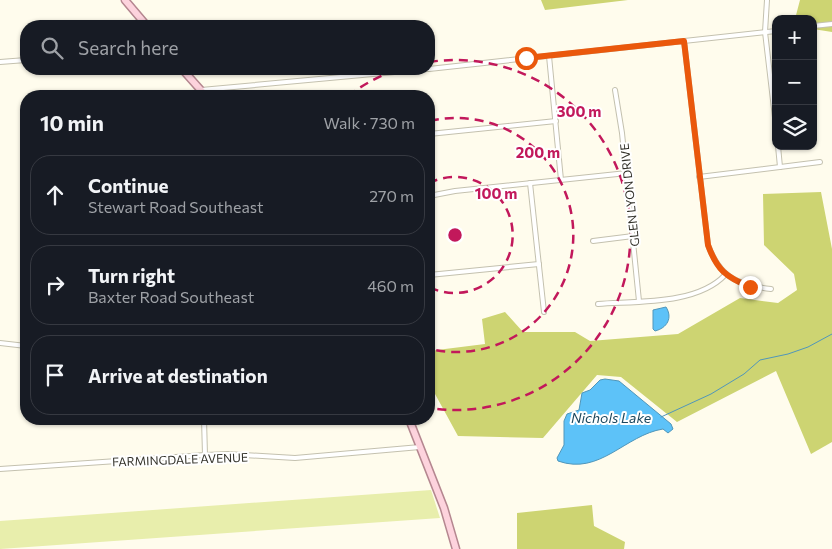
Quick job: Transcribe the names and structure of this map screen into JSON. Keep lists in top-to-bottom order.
{
  "streets": {
    "street": ["GLEN LYON DRIVE", "FARMINGDALE AVENUE"]
  },
  "water": ["Nichols Lake"],
  "page": {
    "map_buttons": ["+", "−"],
    "search": "Search here",
    "heading": ["10 min", "Walk · 730 m"],
    "list": [
      ["Continue", "Stewart Road Southeast", "270 m"],
      ["Turn right", "Baxter Road Southeast", "460 m"],
      "Arrive at destination"
    ]
  },
  "rings": ["300 m", "200 m", "100 m"]
}
